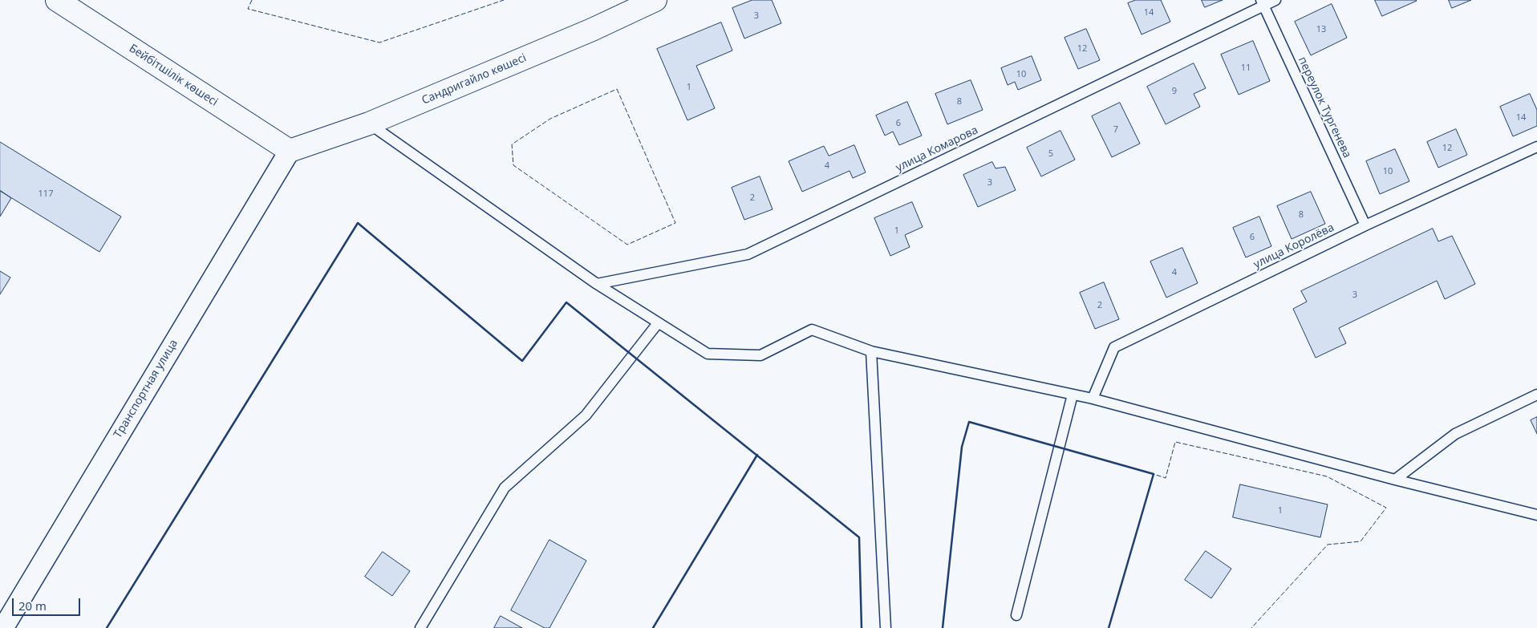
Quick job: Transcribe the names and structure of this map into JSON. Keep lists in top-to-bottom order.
{
  "streets": {
    "street": ["Бейбітшілік көшесі", "Сандригайло көшесі", "Транспортная улица"],
    "lane": ["переулок Тургенева", "улица Комарова", "улица Королёва"]
  },
  "crossings": [
    ["Бейбітшілік көшесі", "Сандригайло көшесі"],
    ["Бейбітшілік көшесі", "Транспортная улица"],
    ["Сандригайло көшесі", "Транспортная улица"],
    ["переулок Тургенева", "улица Комарова"],
    ["переулок Тургенева", "улица Королёва"]
  ],
  "house_numbers": [
    "14",
    "3",
    "13",
    "12",
    "11",
    "10",
    "1",
    "9",
    "8",
    "14",
    "6",
    "7",
    "12",
    "5",
    "4",
    "10",
    "3",
    "117",
    "2",
    "8",
    "1",
    "6",
    "4",
    "3",
    "2",
    "1"
  ],
  "scale_bar": "20 m"
}
